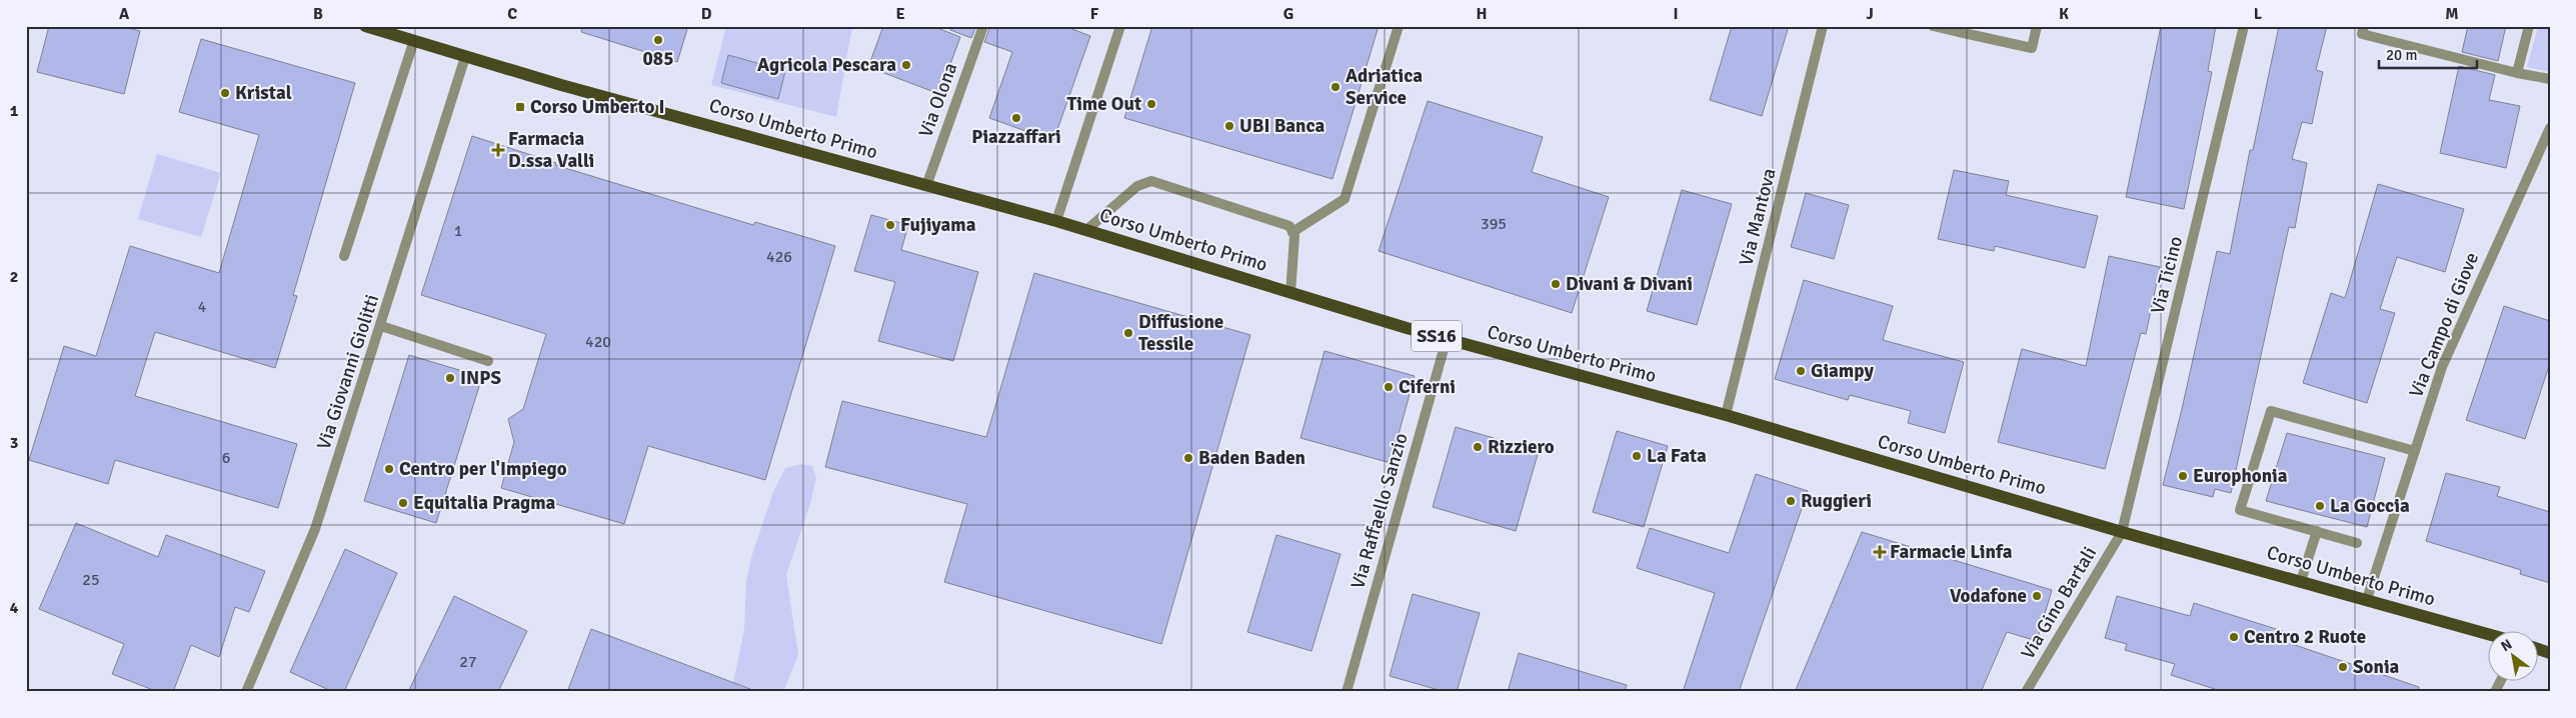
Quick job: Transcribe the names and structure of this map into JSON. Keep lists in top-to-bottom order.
{
  "streets": {
    "main road": ["Corso Umberto Primo", "SS16"],
    "street": [
      "Via Olona",
      "Via Mantova",
      "Via Ticino",
      "Via Campo di Giove",
      "Via Giovanni Giolitti",
      "Via Raffaello Sanzio",
      "Via Gino Bartali"
    ]
  },
  "crossings": [
    ["Via Olona", "Corso Umberto Primo"],
    ["Corso Umberto Primo", "Via Mantova"],
    ["Corso Umberto Primo", "Via Ticino"],
    ["Corso Umberto Primo", "Via Campo di Giove"],
    ["Corso Umberto Primo", "Via Giovanni Giolitti"],
    ["Corso Umberto Primo", "Via Raffaello Sanzio"],
    ["Corso Umberto Primo", "Via Gino Bartali"],
    ["Via Ticino", "Via Gino Bartali"]
  ],
  "places": {
    "other": [
      "085",
      "Agricola Pescara",
      "Adriatica Service",
      "Kristal",
      "Time Out",
      "Piazzaffari",
      "UBI Banca",
      "Fujiyama",
      "Divani & Divani",
      "Diffusione Tessile",
      "Giampy",
      "INPS",
      "Ciferni",
      "Rizziero",
      "La Fata",
      "Baden Baden",
      "Centro per l'Impiego",
      "Europhonia",
      "Ruggieri",
      "Equitalia Pragma",
      "La Goccia",
      "Vodafone",
      "Centro 2 Ruote",
      "Sonia"
    ],
    "transit": ["Corso Umberto I"],
    "health": ["Farmacia D.ssa Valli", "Farmacie Linfa"]
  },
  "house_numbers": [
    "395",
    "1",
    "426",
    "4",
    "420",
    "6",
    "25",
    "27"
  ],
  "scale_bar": "20 m",
  "north": "top left",
  "grid": {
    "columns": [
      "A",
      "B",
      "C",
      "D",
      "E",
      "F",
      "G",
      "H",
      "I",
      "J",
      "K",
      "L",
      "M"
    ],
    "rows": [
      "1",
      "2",
      "3",
      "4"
    ]
  }
}
